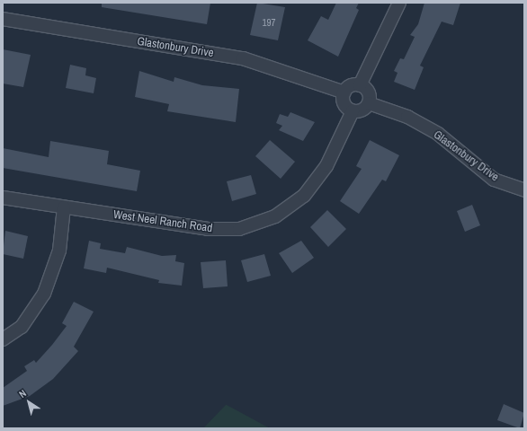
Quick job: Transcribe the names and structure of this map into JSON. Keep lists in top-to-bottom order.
{
  "streets": {
    "street": ["Glastonbury Drive", "West Neel Ranch Road"]
  },
  "crossings": [
    ["Glastonbury Drive", "West Neel Ranch Road"]
  ],
  "house_numbers": ["197"],
  "north": "top left"
}
